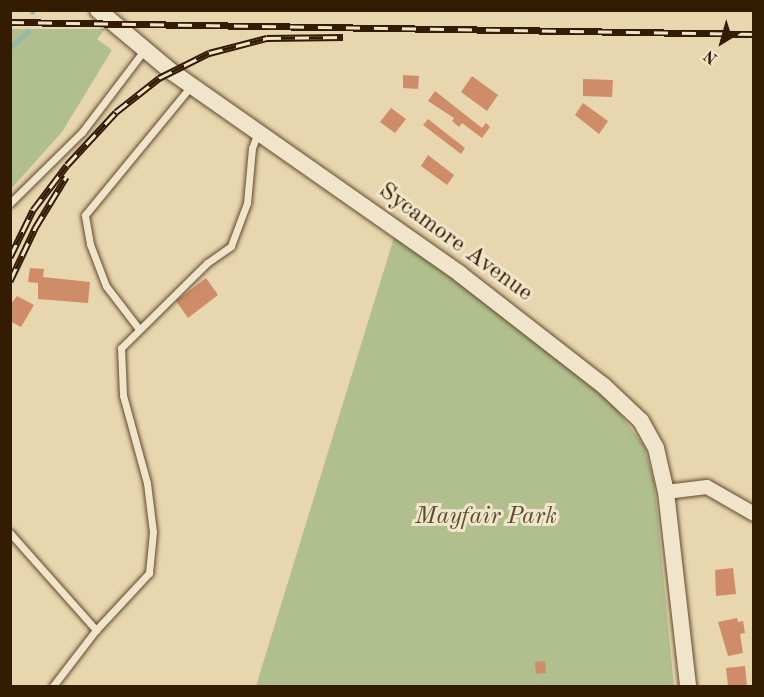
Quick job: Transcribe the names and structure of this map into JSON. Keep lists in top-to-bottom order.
{
  "streets": {
    "street": ["Sycamore Avenue"]
  },
  "parks": ["Mayfair Park"],
  "north": "bottom left"
}
